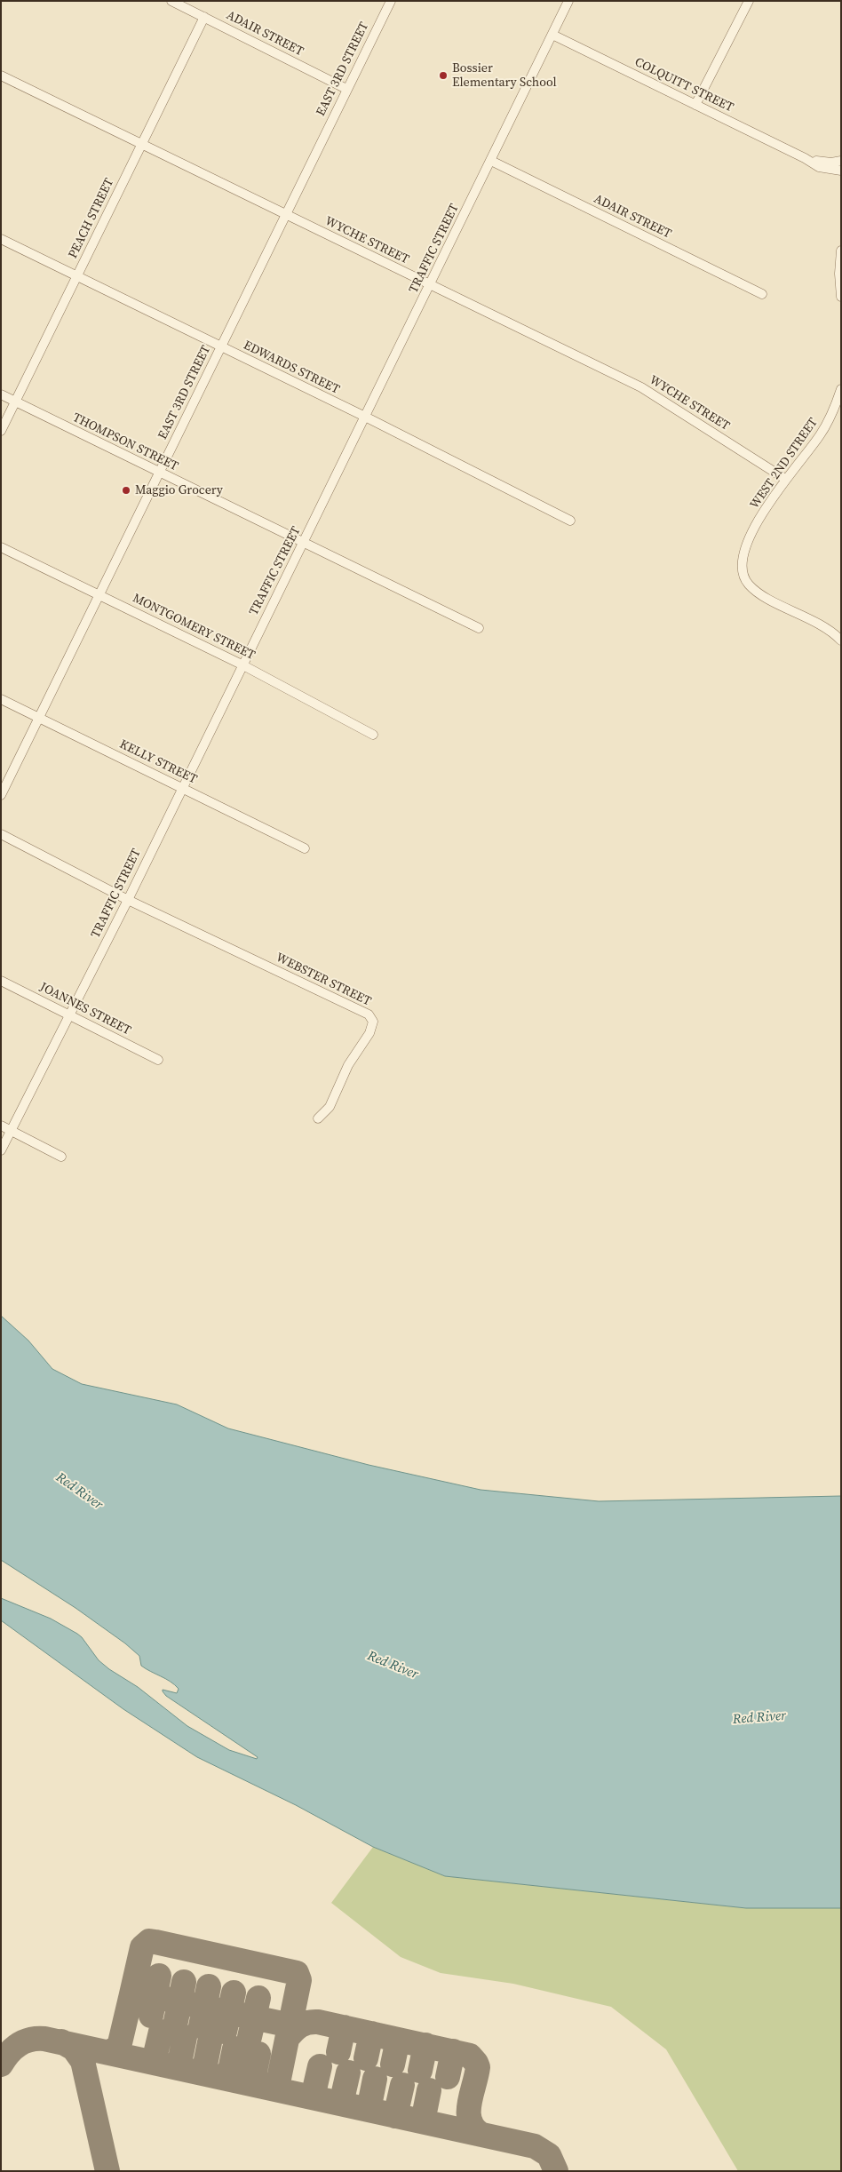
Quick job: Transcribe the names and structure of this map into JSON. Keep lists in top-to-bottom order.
{
  "streets": {
    "street": [
      "ADAIR STREET",
      "EAST 3RD STREET",
      "COLQUITT STREET",
      "PEACH STREET",
      "WYCHE STREET",
      "TRAFFIC STREET",
      "EDWARDS STREET",
      "THOMPSON STREET",
      "WEST 2ND STREET",
      "MONTGOMERY STREET",
      "KELLY STREET",
      "WEBSTER STREET",
      "JOANNES STREET"
    ]
  },
  "crossings": [
    ["ADAIR STREET", "EAST 3RD STREET"],
    ["ADAIR STREET", "PEACH STREET"],
    ["ADAIR STREET", "TRAFFIC STREET"],
    ["EAST 3RD STREET", "WYCHE STREET"],
    ["EAST 3RD STREET", "EDWARDS STREET"],
    ["EAST 3RD STREET", "THOMPSON STREET"],
    ["EAST 3RD STREET", "MONTGOMERY STREET"],
    ["EAST 3RD STREET", "KELLY STREET"],
    ["COLQUITT STREET", "TRAFFIC STREET"],
    ["PEACH STREET", "WYCHE STREET"],
    ["PEACH STREET", "EDWARDS STREET"],
    ["PEACH STREET", "THOMPSON STREET"],
    ["WYCHE STREET", "TRAFFIC STREET"],
    ["WYCHE STREET", "WEST 2ND STREET"],
    ["TRAFFIC STREET", "EDWARDS STREET"],
    ["TRAFFIC STREET", "THOMPSON STREET"],
    ["TRAFFIC STREET", "MONTGOMERY STREET"],
    ["TRAFFIC STREET", "KELLY STREET"],
    ["TRAFFIC STREET", "WEBSTER STREET"],
    ["TRAFFIC STREET", "JOANNES STREET"]
  ],
  "water": ["Red River"],
  "places": ["Bossier Elementary School", "Maggio Grocery"]
}
